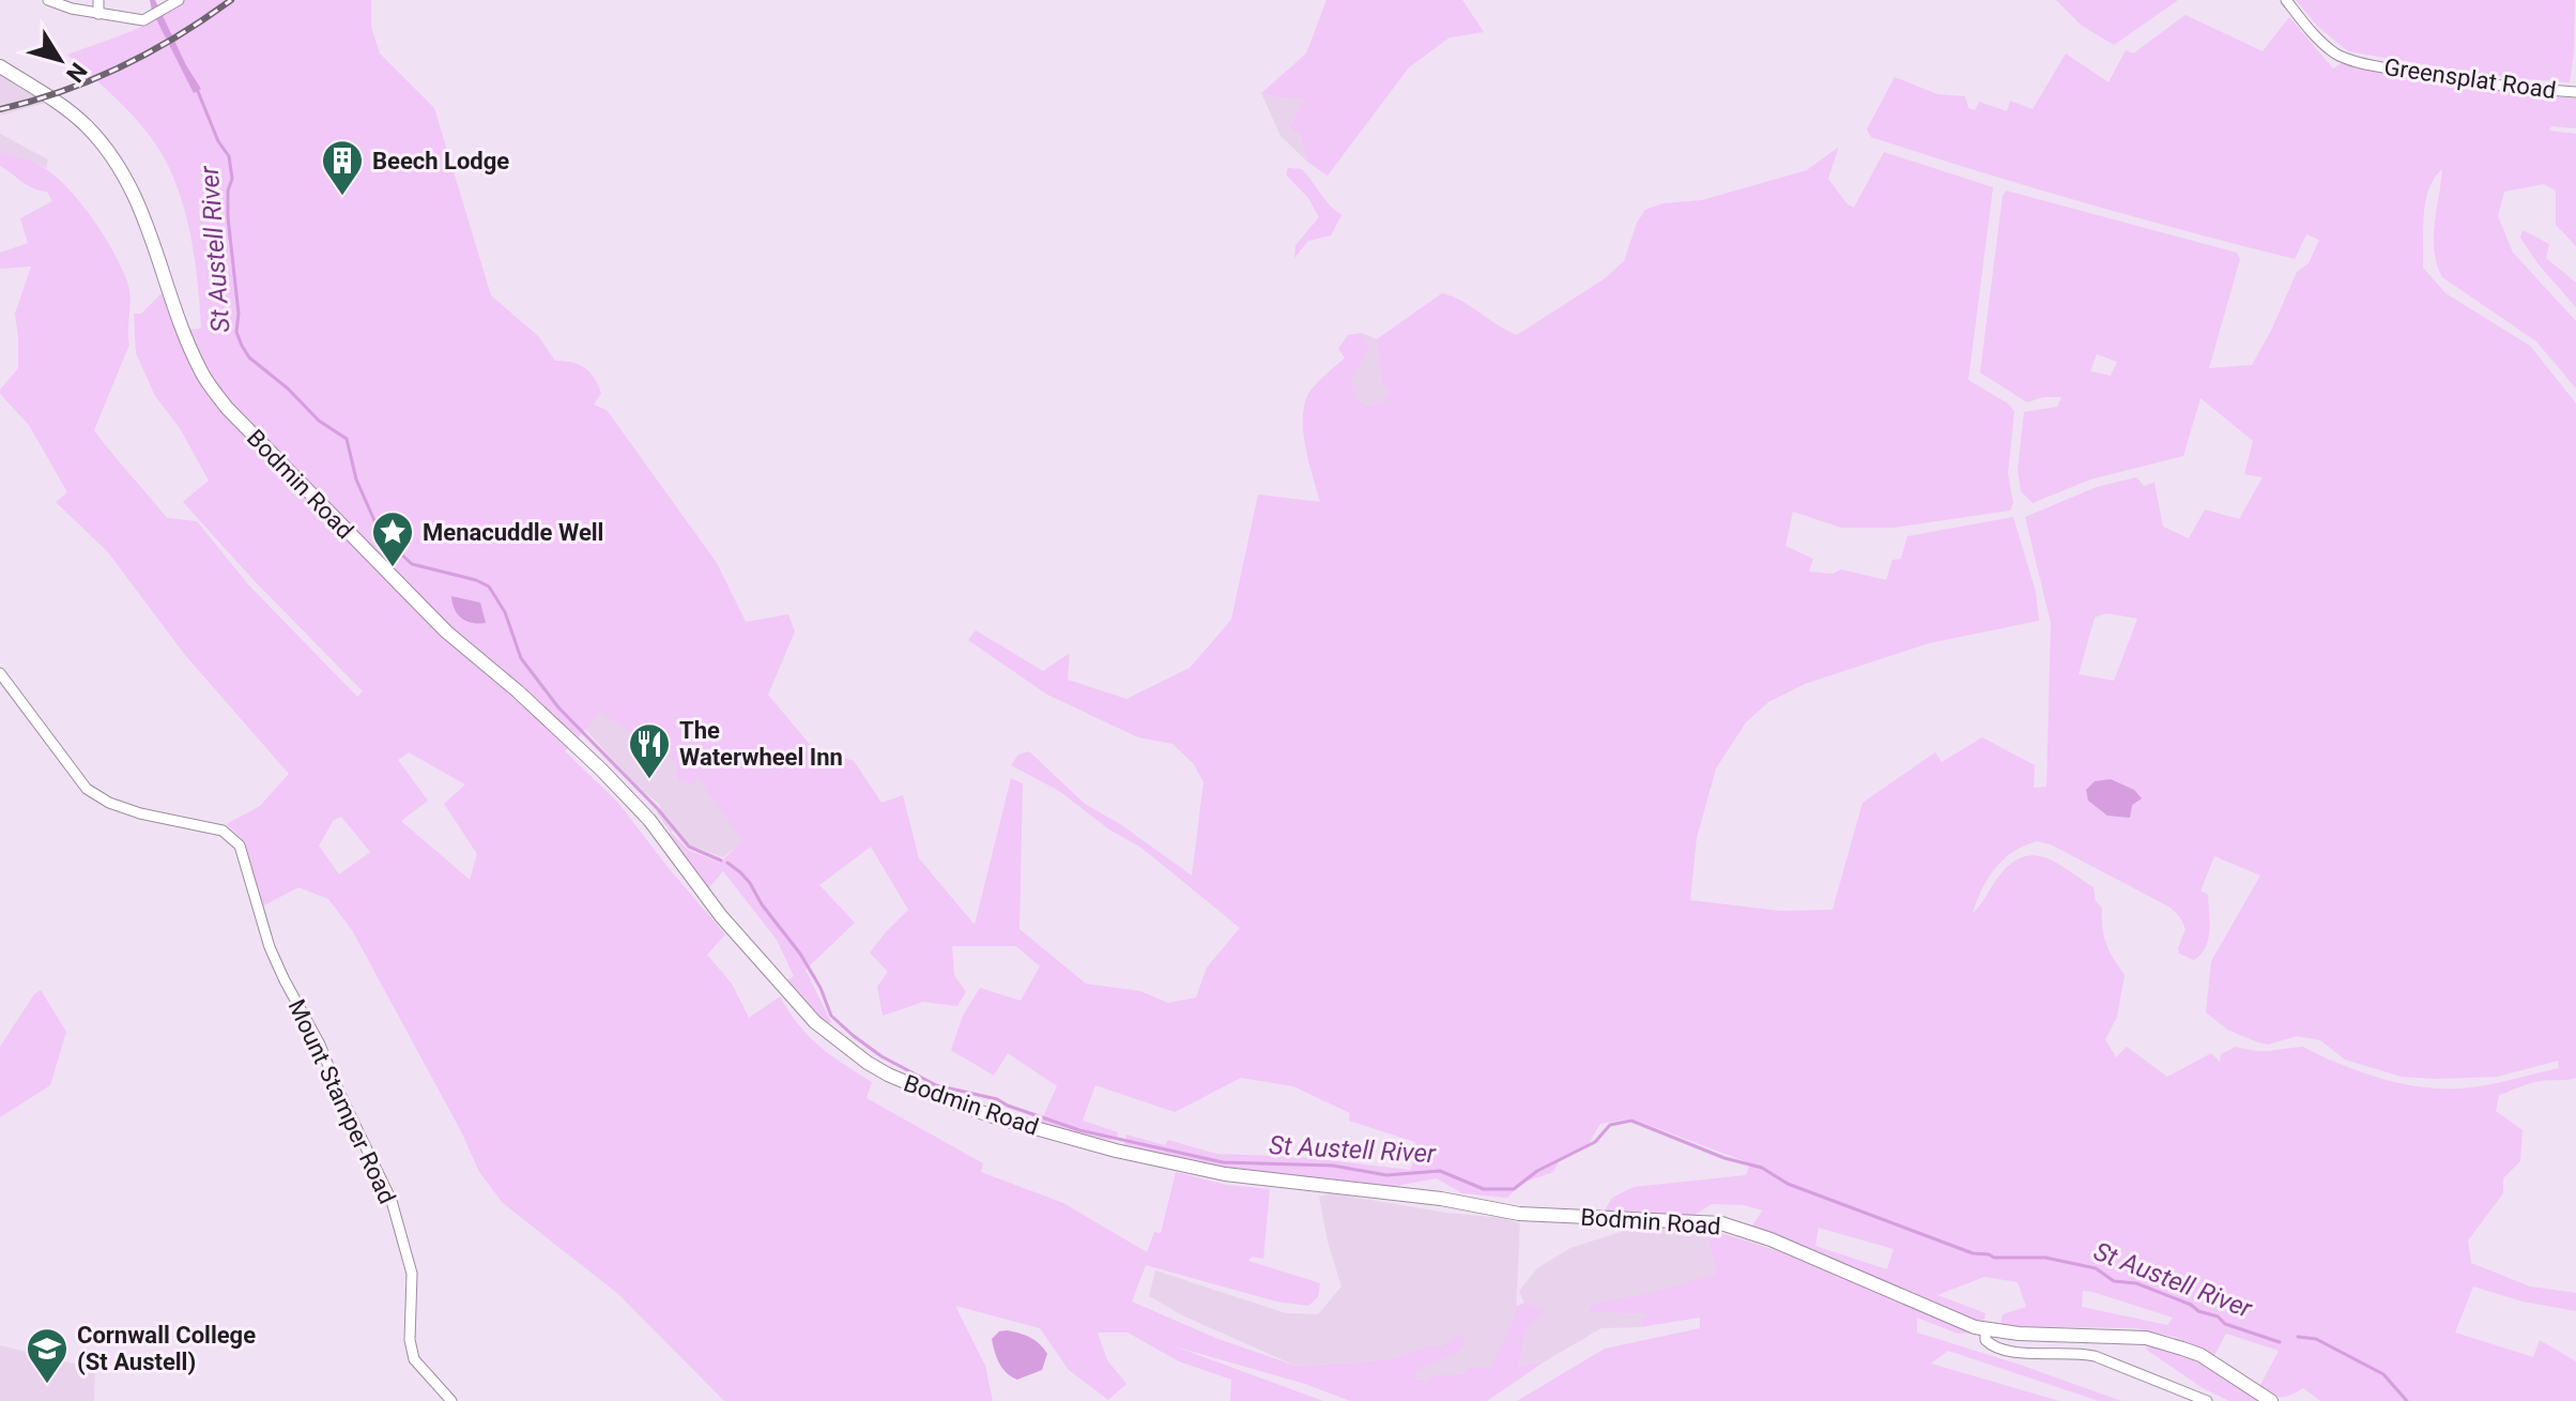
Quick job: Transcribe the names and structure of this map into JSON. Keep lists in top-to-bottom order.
{
  "streets": {
    "main road": ["Bodmin Road"],
    "street": ["Greensplat Road", "Mount Stamper Road"]
  },
  "water": ["St Austell River"],
  "places": {
    "building": ["Beech Lodge"],
    "place": ["Menacuddle Well"],
    "restaurant": ["The Waterwheel Inn"],
    "school or university": ["Cornwall College (St Austell)"]
  },
  "north": "bottom right"
}
